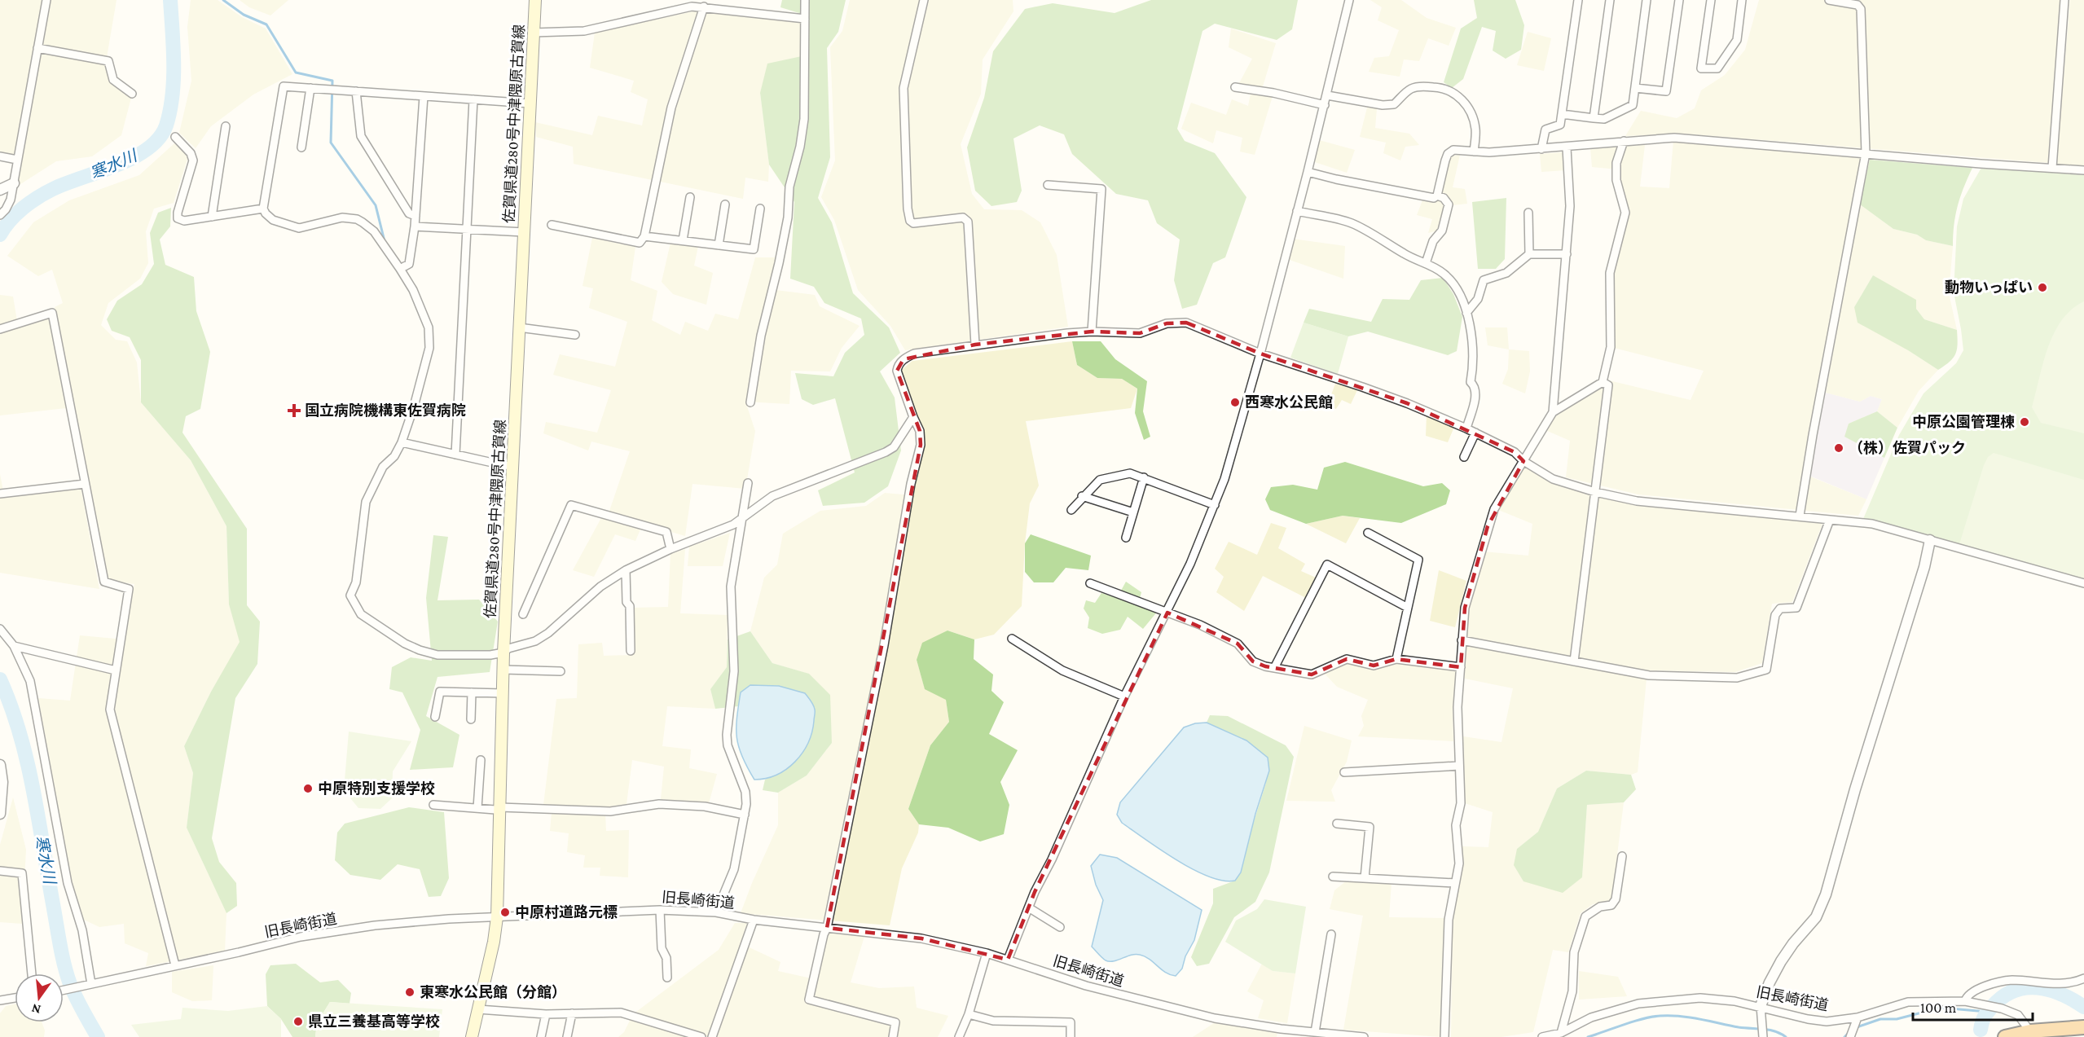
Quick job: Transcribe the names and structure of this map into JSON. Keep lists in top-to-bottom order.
{
  "streets": {
    "main road": ["佐賀県道280号中津隈原古賀線"],
    "street": ["旧長崎街道"]
  },
  "crossings": [
    ["佐賀県道280号中津隈原古賀線", "旧長崎街道"]
  ],
  "water": ["寒水川"],
  "places": {
    "other": [
      "動物いっぱい",
      "西寒水公民館",
      "中原公園管理棟",
      "（株）佐賀パック",
      "中原特別支援学校",
      "中原村道路元標",
      "東寒水公民館（分館）",
      "県立三養基高等学校"
    ],
    "health": ["国立病院機構東佐賀病院"]
  },
  "scale_bar": "100 m",
  "north": "bottom"
}
